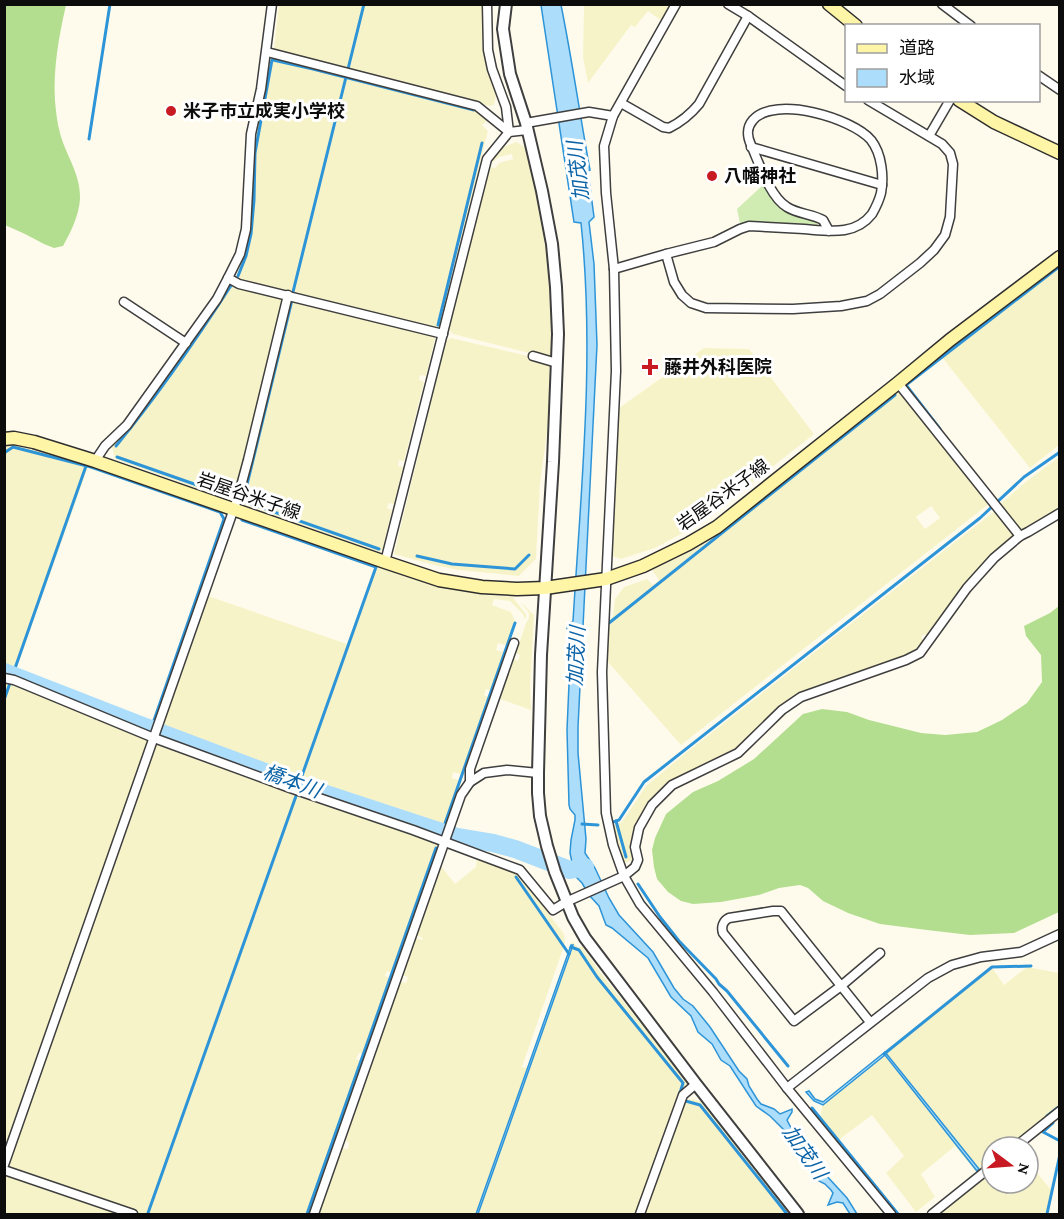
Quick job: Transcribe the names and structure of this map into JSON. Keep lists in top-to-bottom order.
{
  "streets": {
    "main road": ["岩屋谷米子線"]
  },
  "water": ["加茂川", "橋本川"],
  "places": {
    "other": ["米子市立成実小学校", "八幡神社"],
    "health": ["藤井外科医院"]
  },
  "legend": ["道路", "水域"],
  "north": "right"
}
